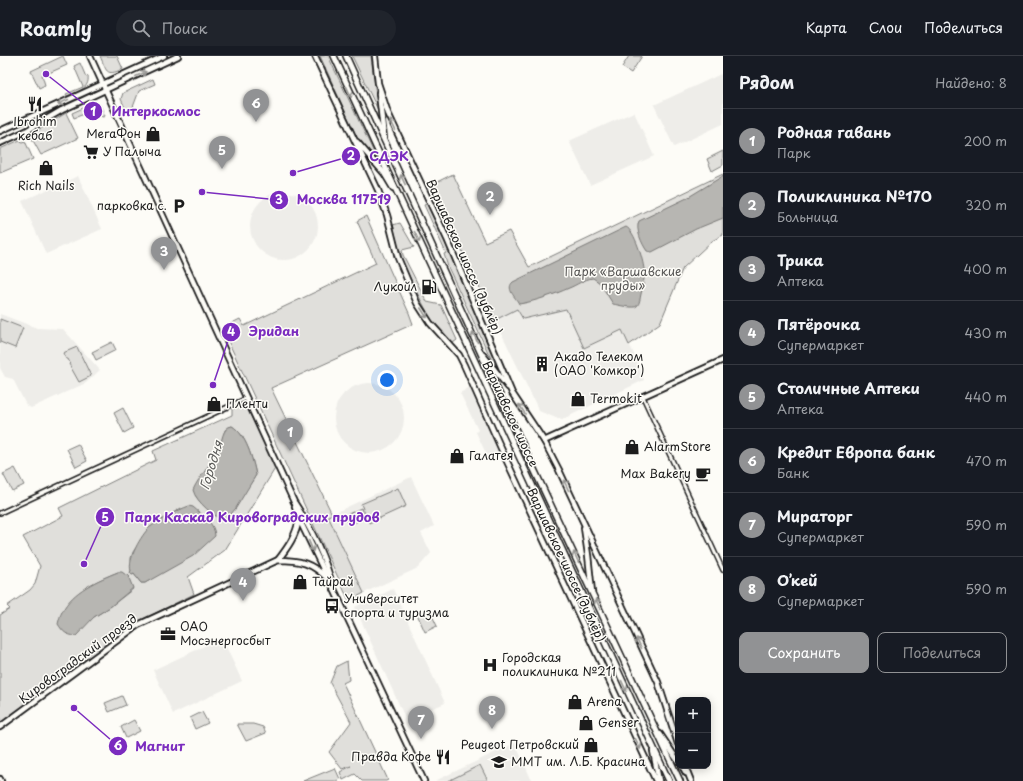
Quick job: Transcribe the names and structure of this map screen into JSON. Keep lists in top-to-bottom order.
{
  "streets": {
    "main road": ["Варшавское шоссе"],
    "street": ["Варшавское шоссе (дублёр)", "Кировоградский проезд"]
  },
  "water": ["Городня"],
  "parks": ["Парк «Варшавские пруды»"],
  "places": {
    "other": [
      "Интеркосмос",
      "СДЭК",
      "Москва 117519",
      "Эридан",
      "Парк Каскад Кировоградских прудов",
      "Магнит"
    ],
    "restaurant": ["Ibrohim кебаб", "Правда Кофе"],
    "shop": [
      "МегаФон",
      "Rich Nails",
      "Termokit",
      "Пленти",
      "AlarmStore",
      "Галатея",
      "Тайрай",
      "Arena",
      "Genser",
      "Peugeot Петровский"
    ],
    "supermarket": ["У Палыча"],
    "parking": ["парковка с."],
    "fuel station": ["Лукойл"],
    "building": ["Акадо Телеком (ОАО 'Комкор')"],
    "cafe": ["Max Bakery"],
    "bus stop": ["Университет спорта и туризма"],
    "office": ["ОАО Мосэнергосбыт"],
    "hospital": ["Городская поликлиника №211"],
    "school or university": ["ММТ им. Л.Б. Красина"]
  },
  "page": {
    "header": "Roamly",
    "search": "Поиск",
    "nav": ["Карта", "Слои", "Поделиться"],
    "heading": ["Рядом", "Найдено: 8"],
    "pins": [
      "6",
      "5",
      "2",
      "3",
      "1",
      "4",
      "8",
      "7"
    ],
    "list": [
      {
        "mark": "1",
        "name": "Родная гавань",
        "note": "Парк",
        "value": "200 m"
      },
      {
        "mark": "2",
        "name": "Поликлиника №170",
        "note": "Больница",
        "value": "320 m"
      },
      {
        "mark": "3",
        "name": "Трика",
        "note": "Аптека",
        "value": "400 m"
      },
      {
        "mark": "4",
        "name": "Пятёрочка",
        "note": "Супермаркет",
        "value": "430 m"
      },
      {
        "mark": "5",
        "name": "Столичные Аптеки",
        "note": "Аптека",
        "value": "440 m"
      },
      {
        "mark": "6",
        "name": "Кредит Европа банк",
        "note": "Банк",
        "value": "470 m"
      },
      {
        "mark": "7",
        "name": "Мираторг",
        "note": "Супермаркет",
        "value": "590 m"
      },
      {
        "mark": "8",
        "name": "О’кей",
        "note": "Супермаркет",
        "value": "590 m"
      }
    ],
    "buttons": ["Сохранить", "Поделиться"],
    "map_buttons": ["+", "−"]
  }
}
